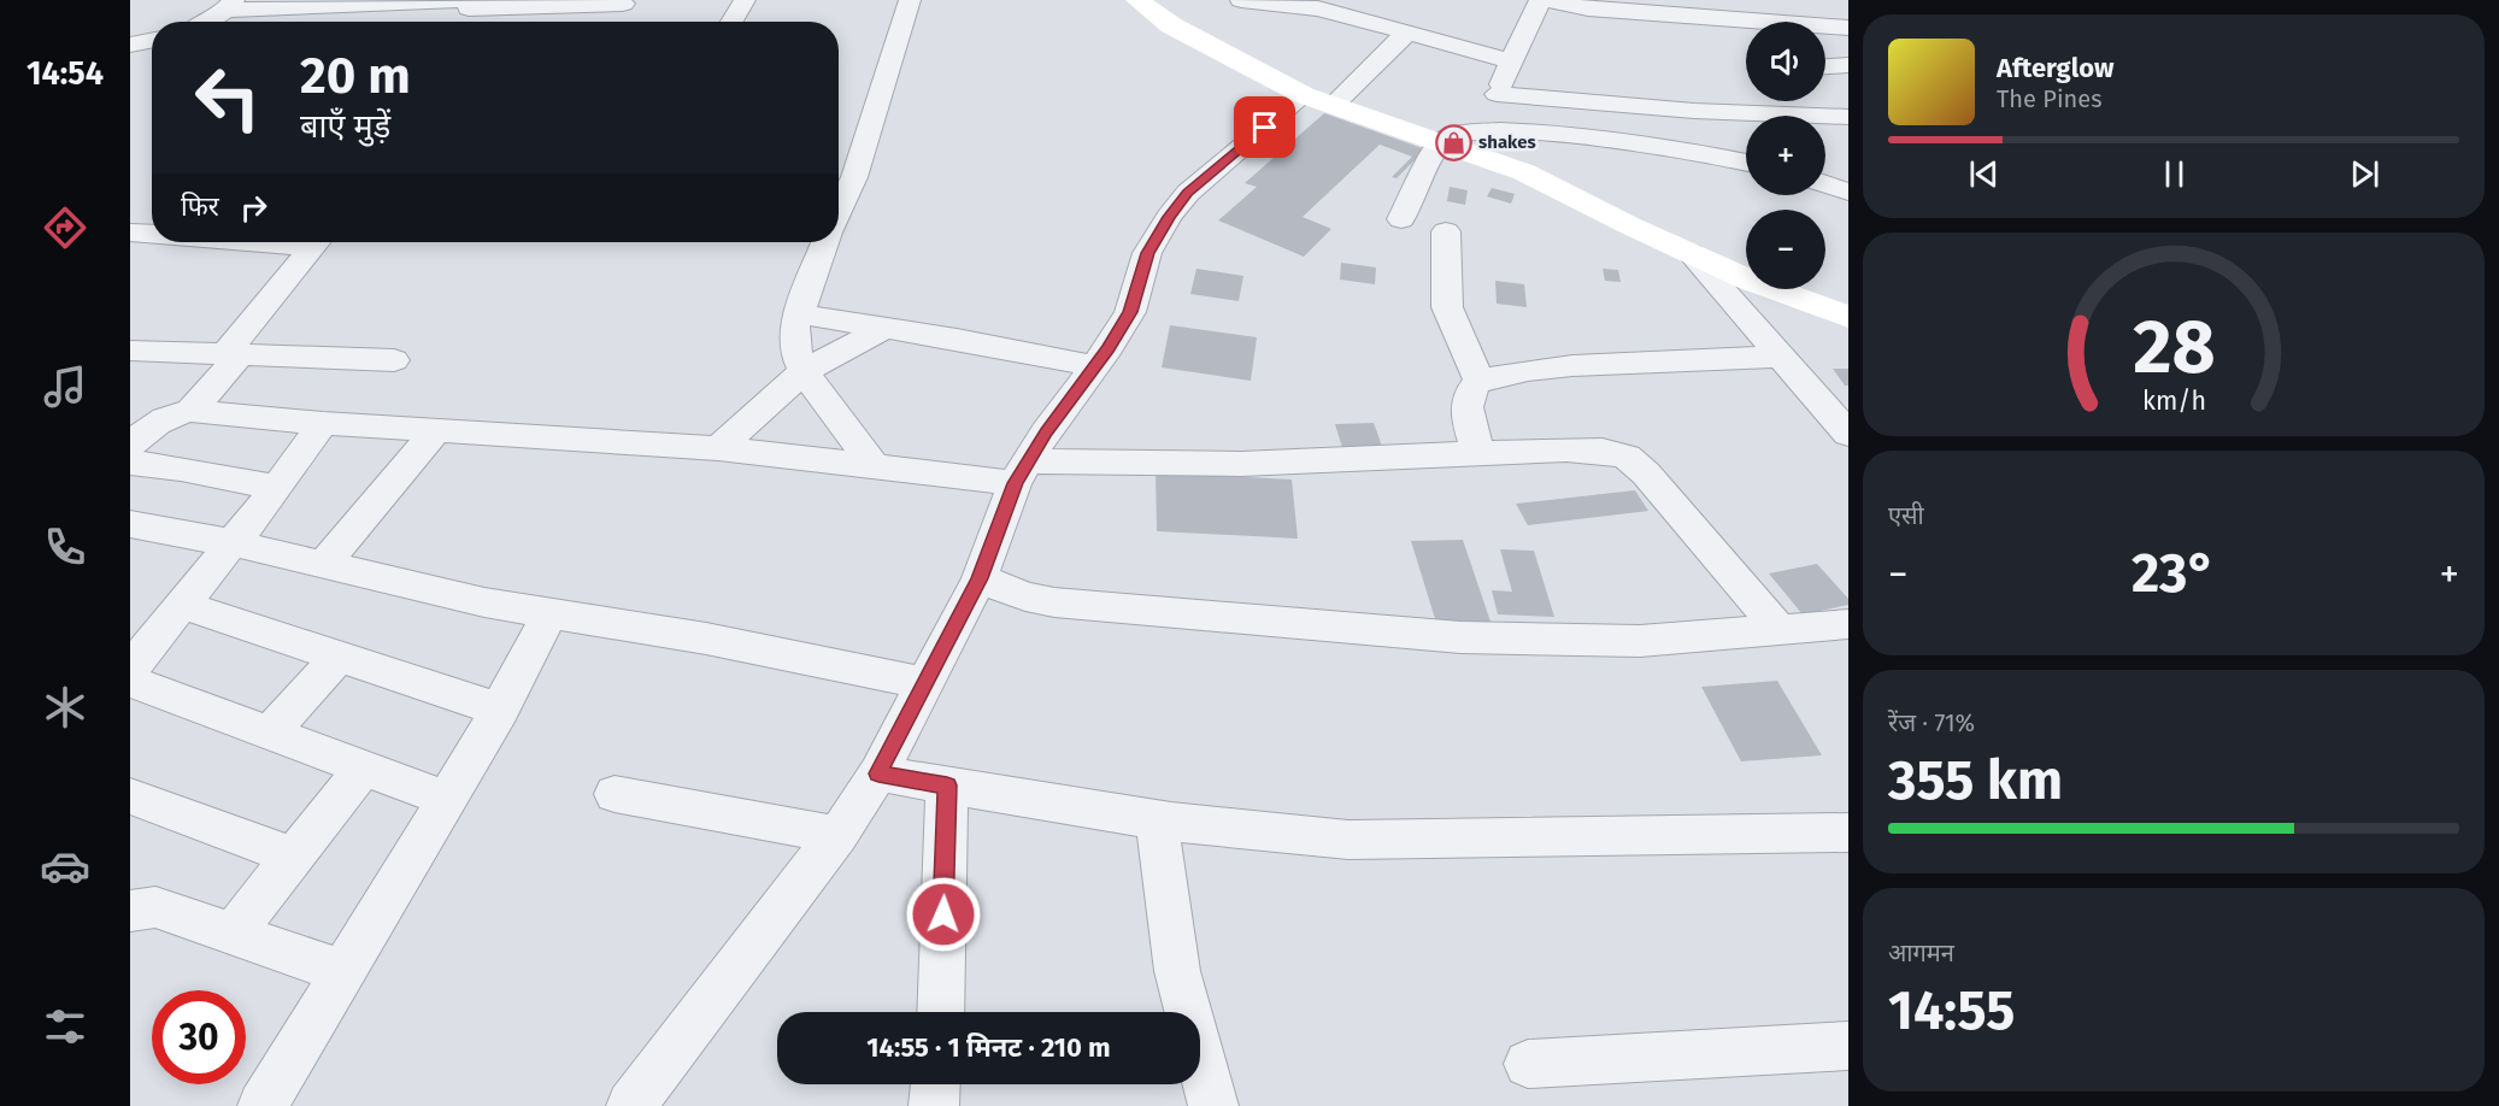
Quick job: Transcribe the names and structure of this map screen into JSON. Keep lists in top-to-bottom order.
{
  "places": {
    "shop": ["shakes"]
  },
  "page": {
    "tabs": "14:54",
    "map_buttons": ["+", "−"],
    "turn": ["20 m", "बाएँ मुड़ें"],
    "song": ["Afterglow", "The Pines"],
    "then": "फिर",
    "tile": [
      "एसी",
      ["रेंज · 71%", "355 km"],
      ["आगमन", "14:55"]
    ],
    "heat": ["−", "23°", "+"],
    "limit": "30",
    "trip": "14:55 · 1 मिनट · 210 m",
    "gauge": ["28", "km/h"]
  }
}
